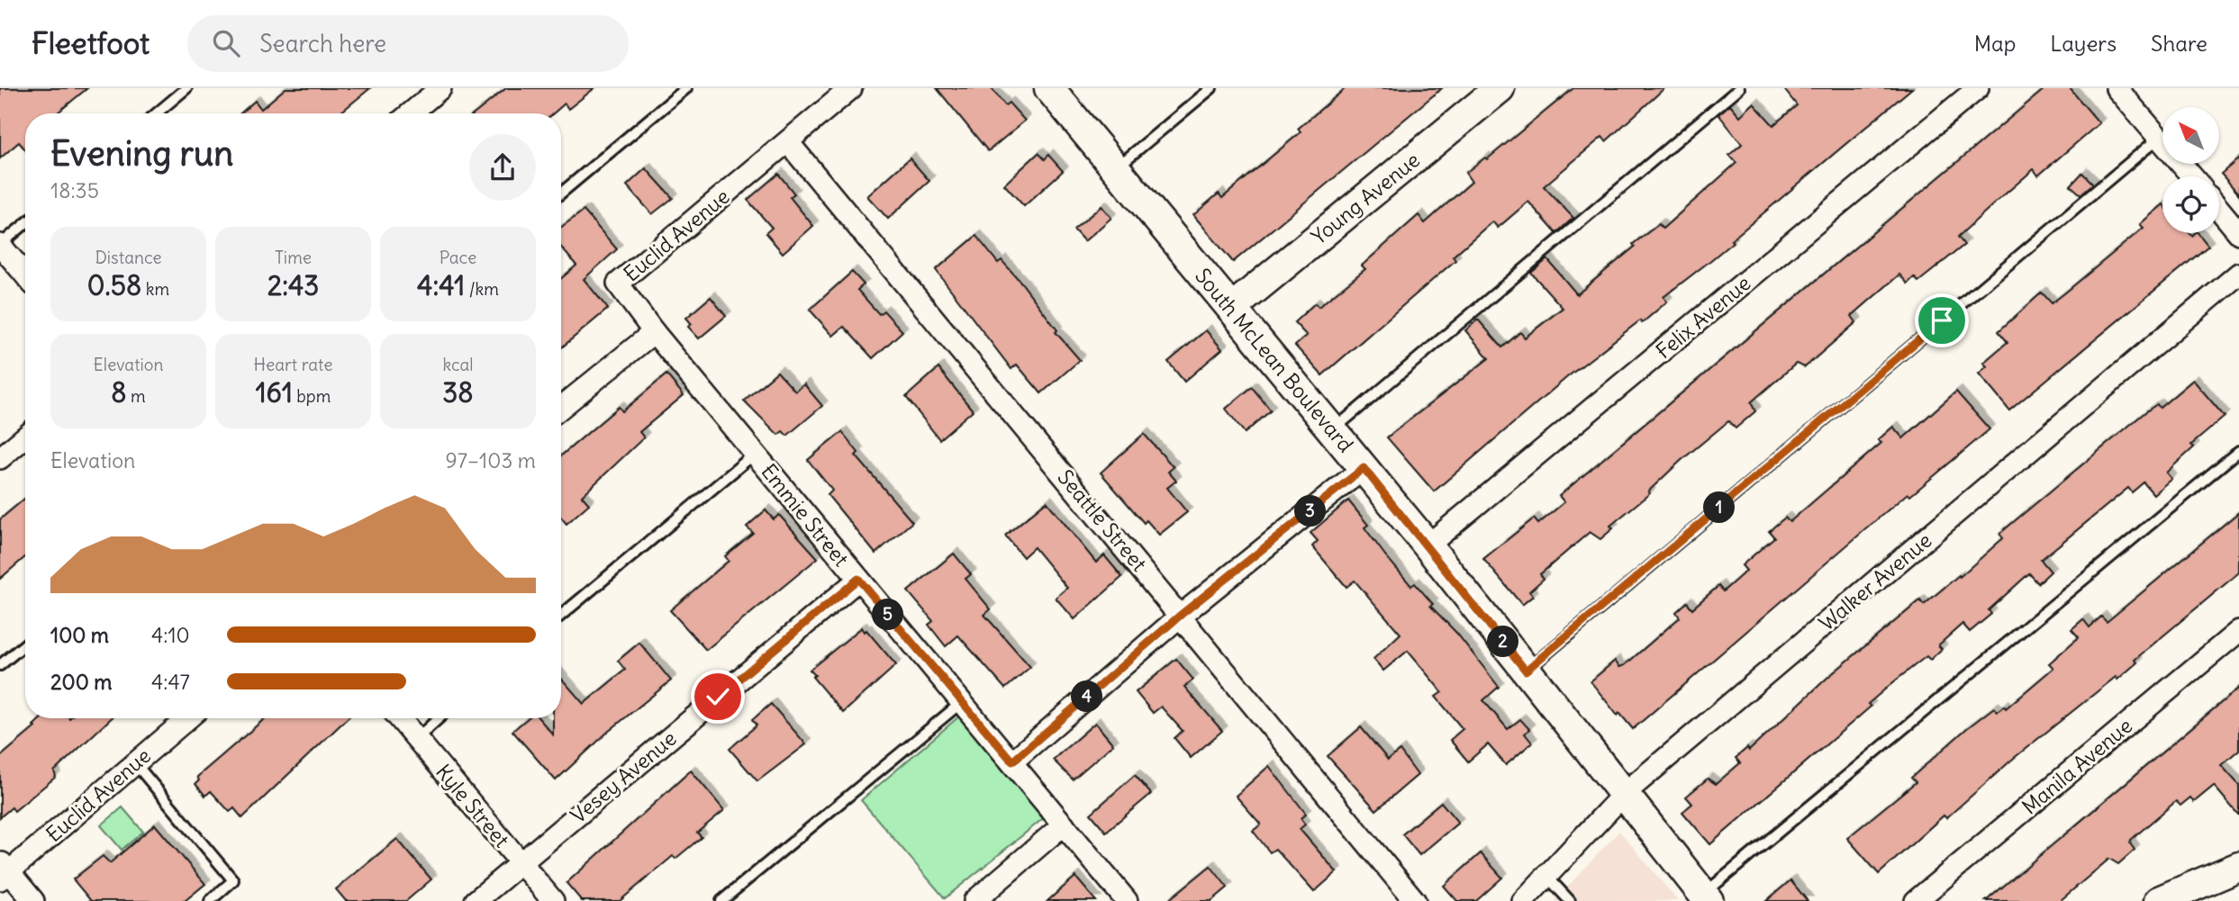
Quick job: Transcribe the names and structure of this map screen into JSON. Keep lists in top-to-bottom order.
{
  "streets": {
    "main road": ["Young Avenue", "South McLean Boulevard"],
    "street": [
      "Euclid Avenue",
      "Felix Avenue",
      "Emmie Street",
      "Seattle Street",
      "Walker Avenue",
      "Manila Avenue",
      "Vesey Avenue",
      "Kyle Street"
    ]
  },
  "crossings": [
    ["Young Avenue", "South McLean Boulevard"],
    ["Euclid Avenue", "Emmie Street"],
    ["Euclid Avenue", "Seattle Street"],
    ["Felix Avenue", "South McLean Boulevard"],
    ["South McLean Boulevard", "Walker Avenue"],
    ["Emmie Street", "Vesey Avenue"],
    ["Vesey Avenue", "Kyle Street"]
  ],
  "north": "top left",
  "page": {
    "header": "Fleetfoot",
    "search": "Search here",
    "nav": ["Map", "Layers", "Share"],
    "heading": ["Evening run", "18:35"],
    "stats": [
      ["Distance", "0.58 km"],
      ["Time", "2:43"],
      ["Pace", "4:41 /km"],
      ["Elevation", "8 m"],
      ["Heart rate", "161 bpm"],
      ["kcal", "38"]
    ],
    "chart": ["Elevation", "97–103 m"],
    "pins": [
      "1",
      "3",
      "5",
      "2",
      "4"
    ],
    "list": [
      {
        "name": "100 m",
        "note": "4:10"
      },
      {
        "name": "200 m",
        "note": "4:47"
      }
    ]
  }
}
